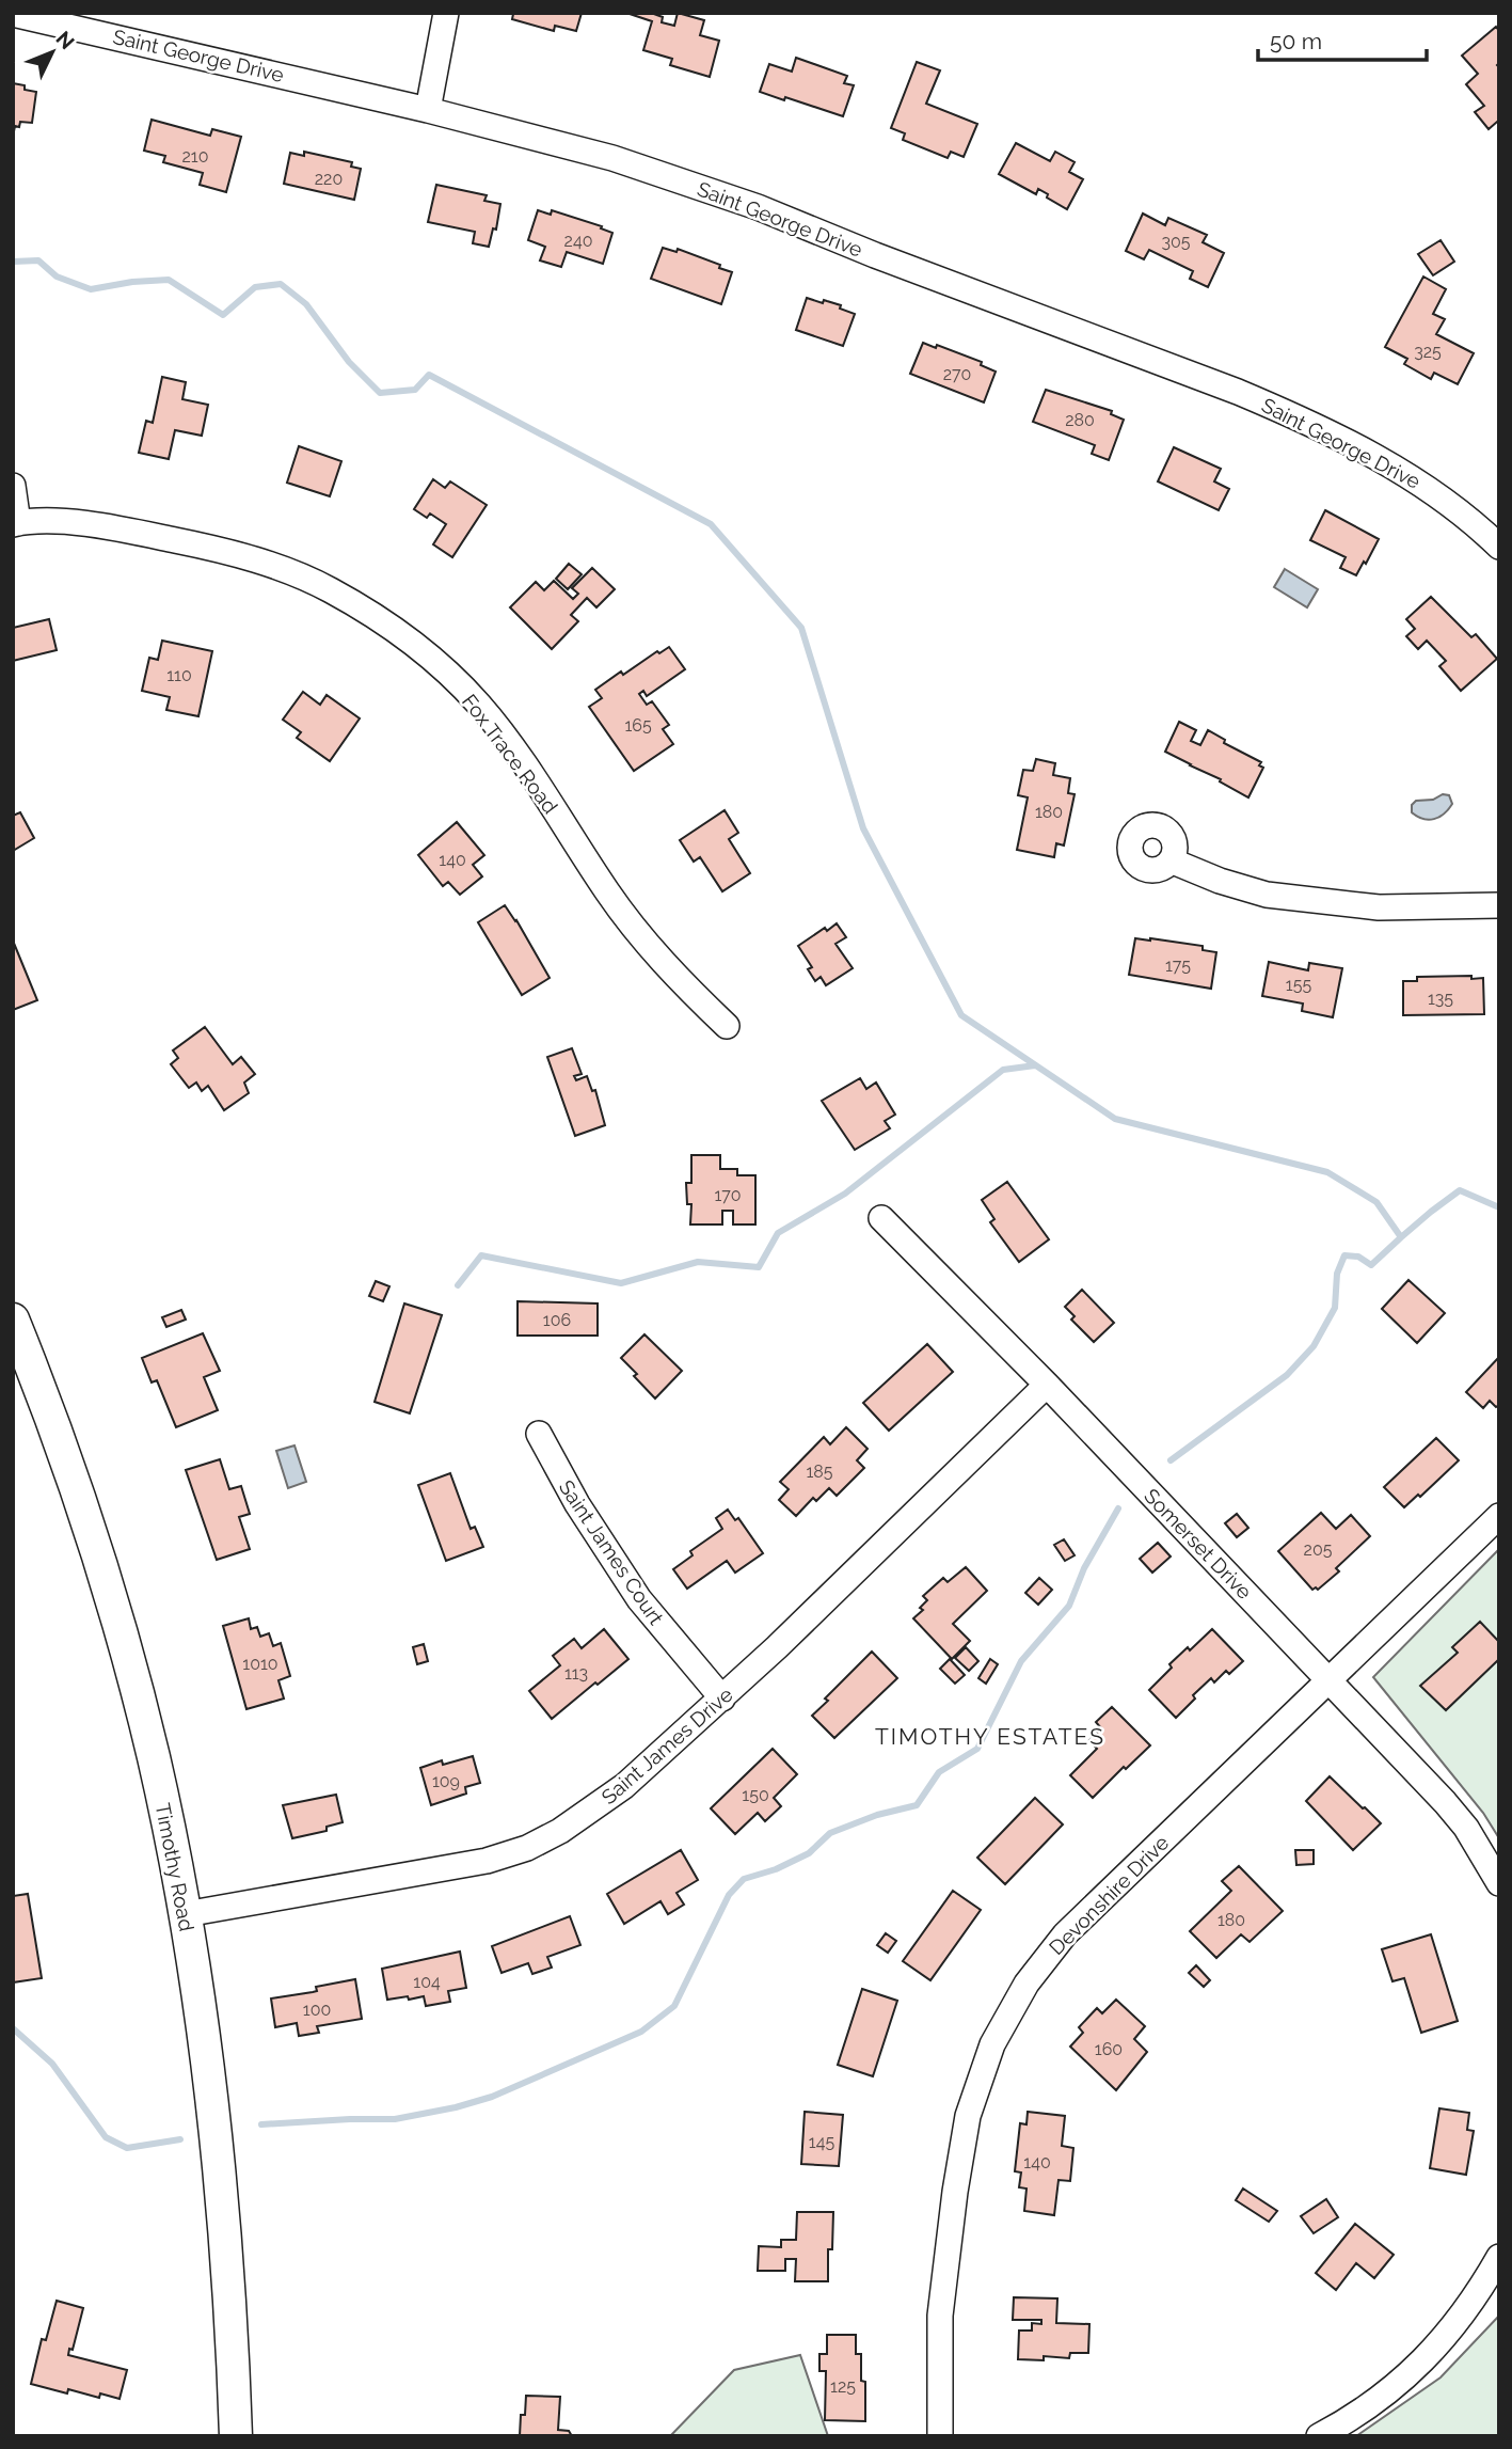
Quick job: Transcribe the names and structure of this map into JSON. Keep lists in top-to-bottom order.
{
  "streets": {
    "main road": ["Timothy Road"],
    "street": [
      "Saint George Drive",
      "Fox Trace Road",
      "Somerset Drive",
      "Saint James Court",
      "Saint James Drive",
      "Devonshire Drive"
    ]
  },
  "crossings": [
    ["Somerset Drive", "Saint James Drive"],
    ["Somerset Drive", "Devonshire Drive"],
    ["Saint James Court", "Saint James Drive"],
    ["Saint James Drive", "Timothy Road"]
  ],
  "districts": ["TIMOTHY ESTATES"],
  "house_numbers": [
    "210",
    "220",
    "240",
    "305",
    "325",
    "270",
    "280",
    "110",
    "165",
    "180",
    "140",
    "175",
    "155",
    "135",
    "170",
    "106",
    "185",
    "205",
    "1010",
    "113",
    "109",
    "150",
    "180",
    "104",
    "100",
    "160",
    "145",
    "140",
    "125"
  ],
  "scale_bar": "50 m",
  "north": "top right"
}
